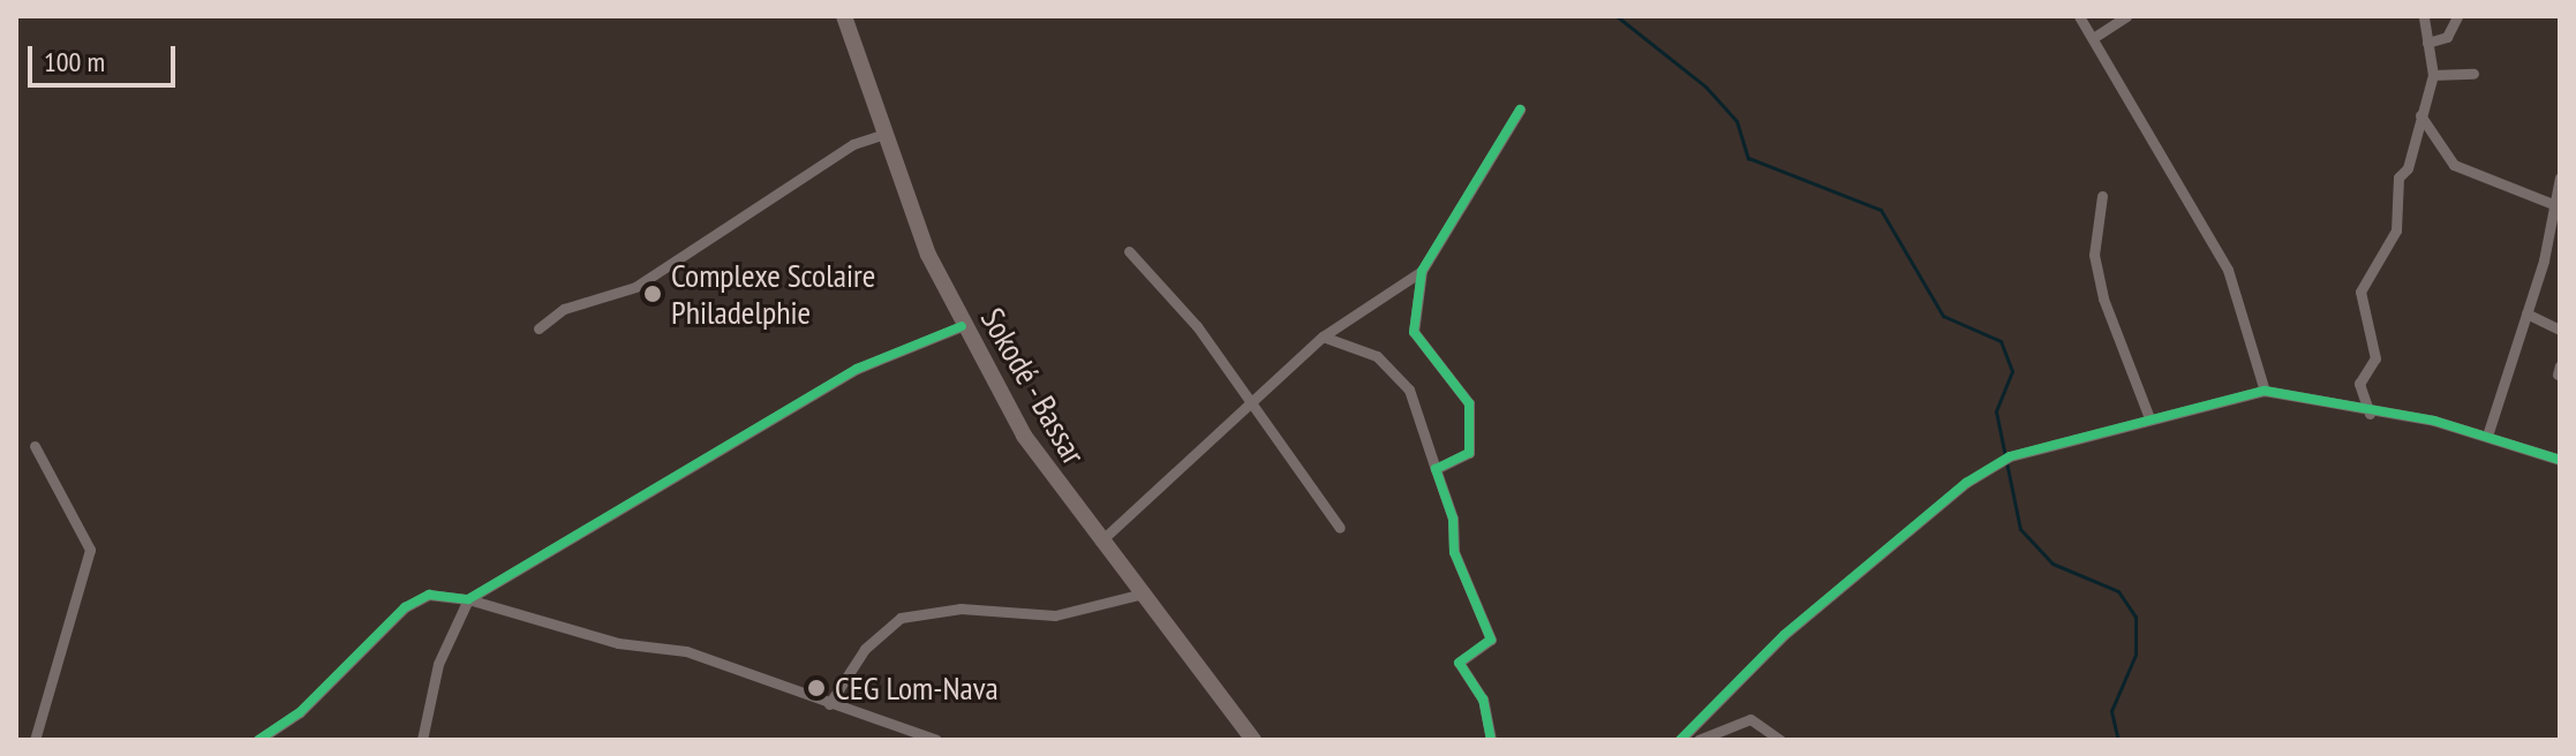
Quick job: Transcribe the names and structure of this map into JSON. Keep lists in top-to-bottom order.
{
  "streets": {
    "main road": ["Sokodé - Bassar"]
  },
  "places": ["Complexe Scolaire Philadelphie", "CEG Lom-Nava"],
  "scale_bar": "100 m"
}
